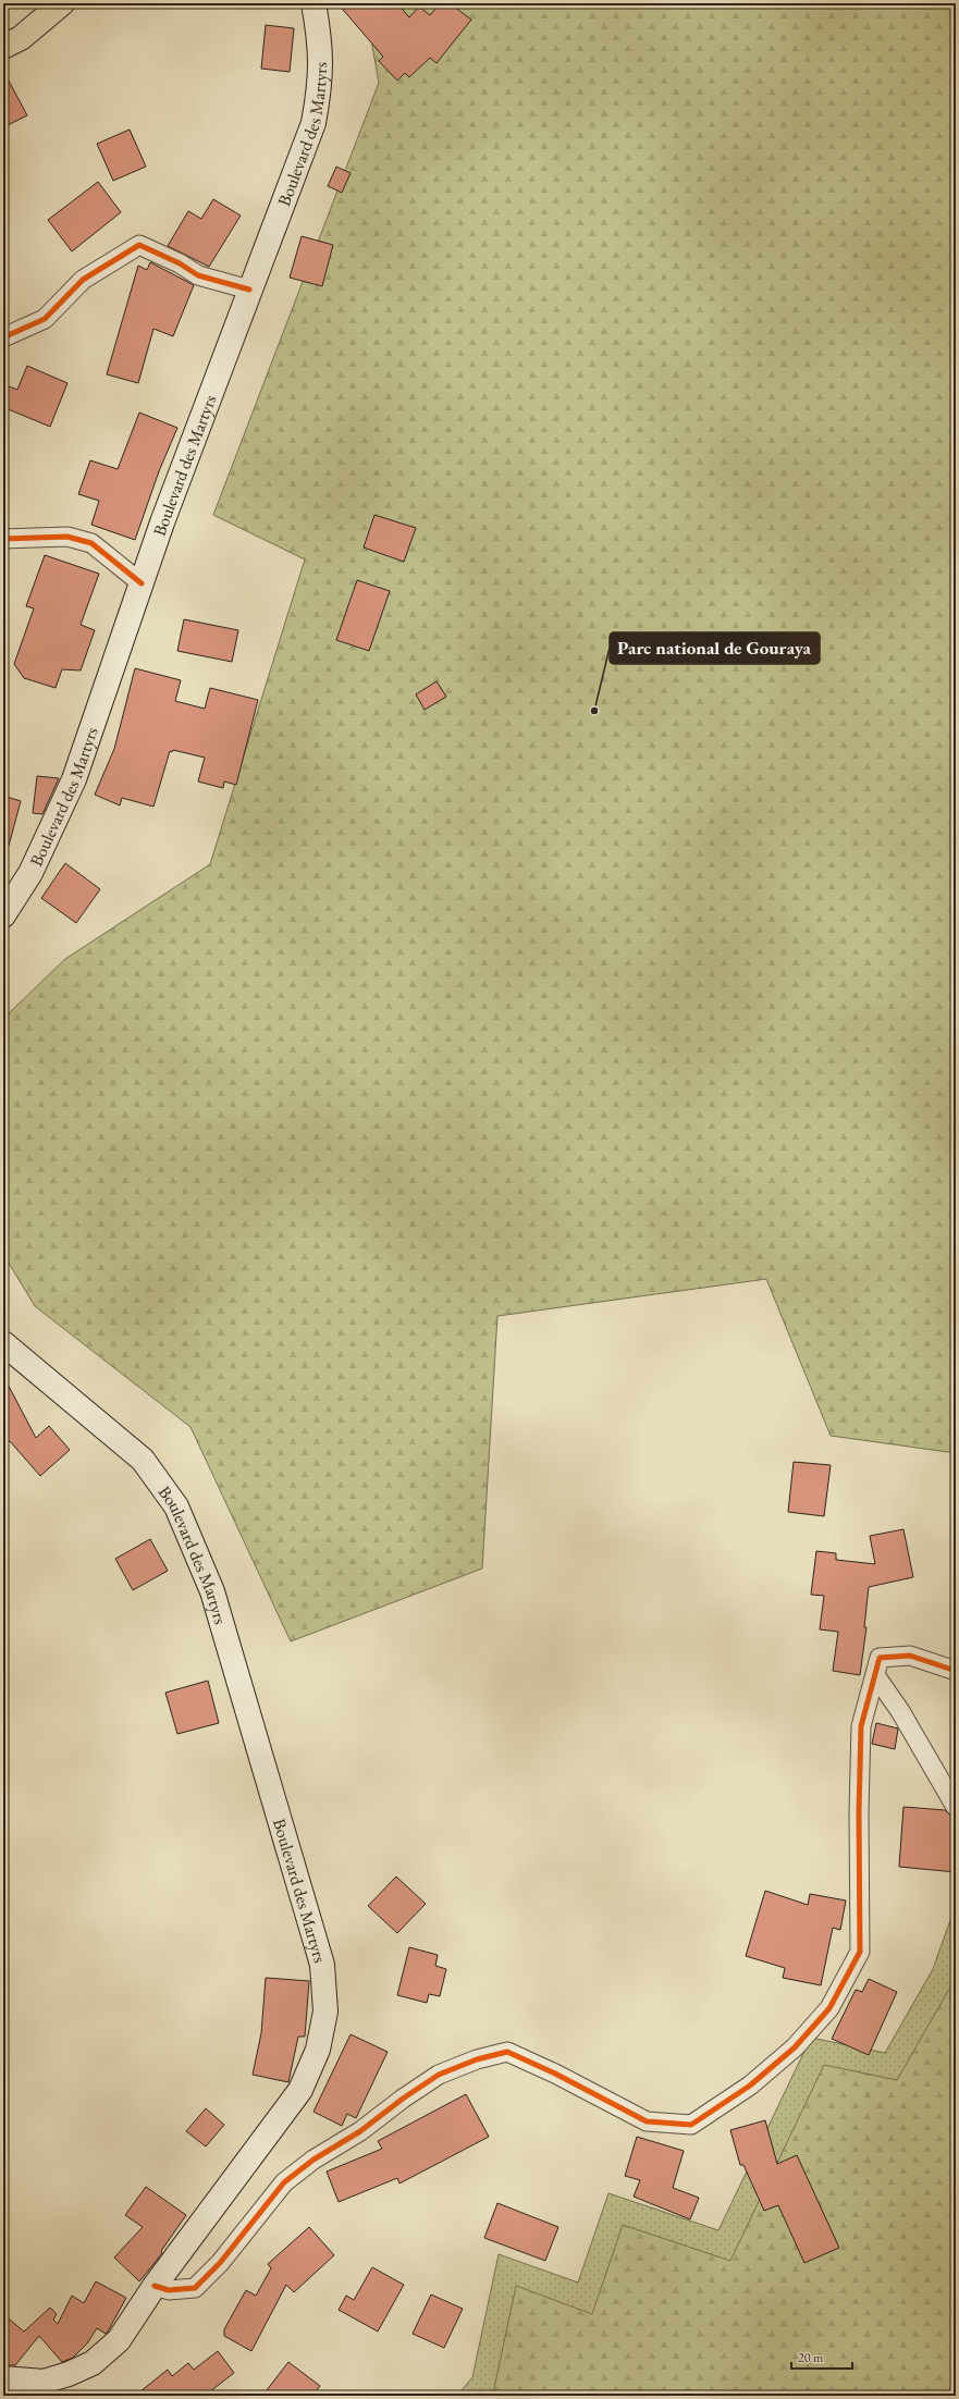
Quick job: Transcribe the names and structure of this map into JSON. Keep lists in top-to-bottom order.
{
  "streets": {
    "main road": ["Boulevard des Martyrs"]
  },
  "places": ["Parc national de Gouraya"],
  "scale_bar": "20 m"
}
